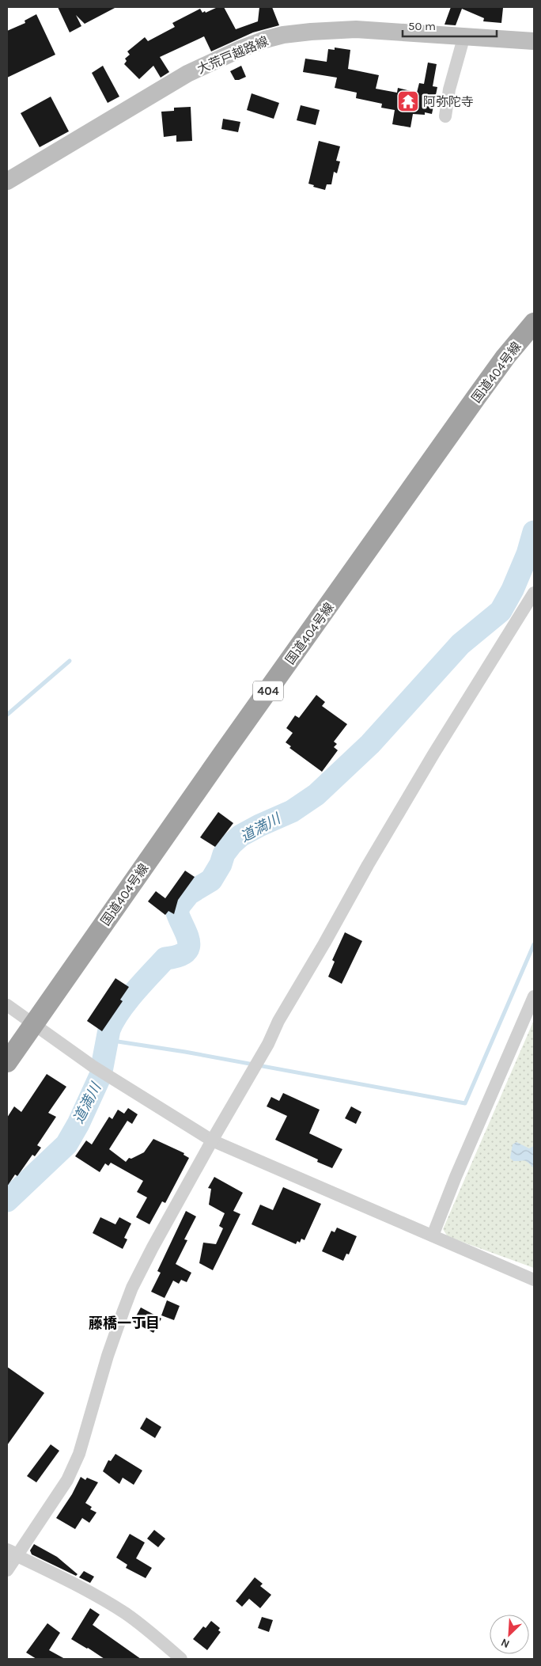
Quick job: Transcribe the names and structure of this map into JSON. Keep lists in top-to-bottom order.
{
  "streets": {
    "highway": ["国道404号線", "404"],
    "main road": ["大荒戸越路線"]
  },
  "districts": ["藤橋一丁目"],
  "water": ["道満川"],
  "places": {
    "temple": ["阿弥陀寺"]
  },
  "scale_bar": "50 m",
  "north": "bottom left"
}
